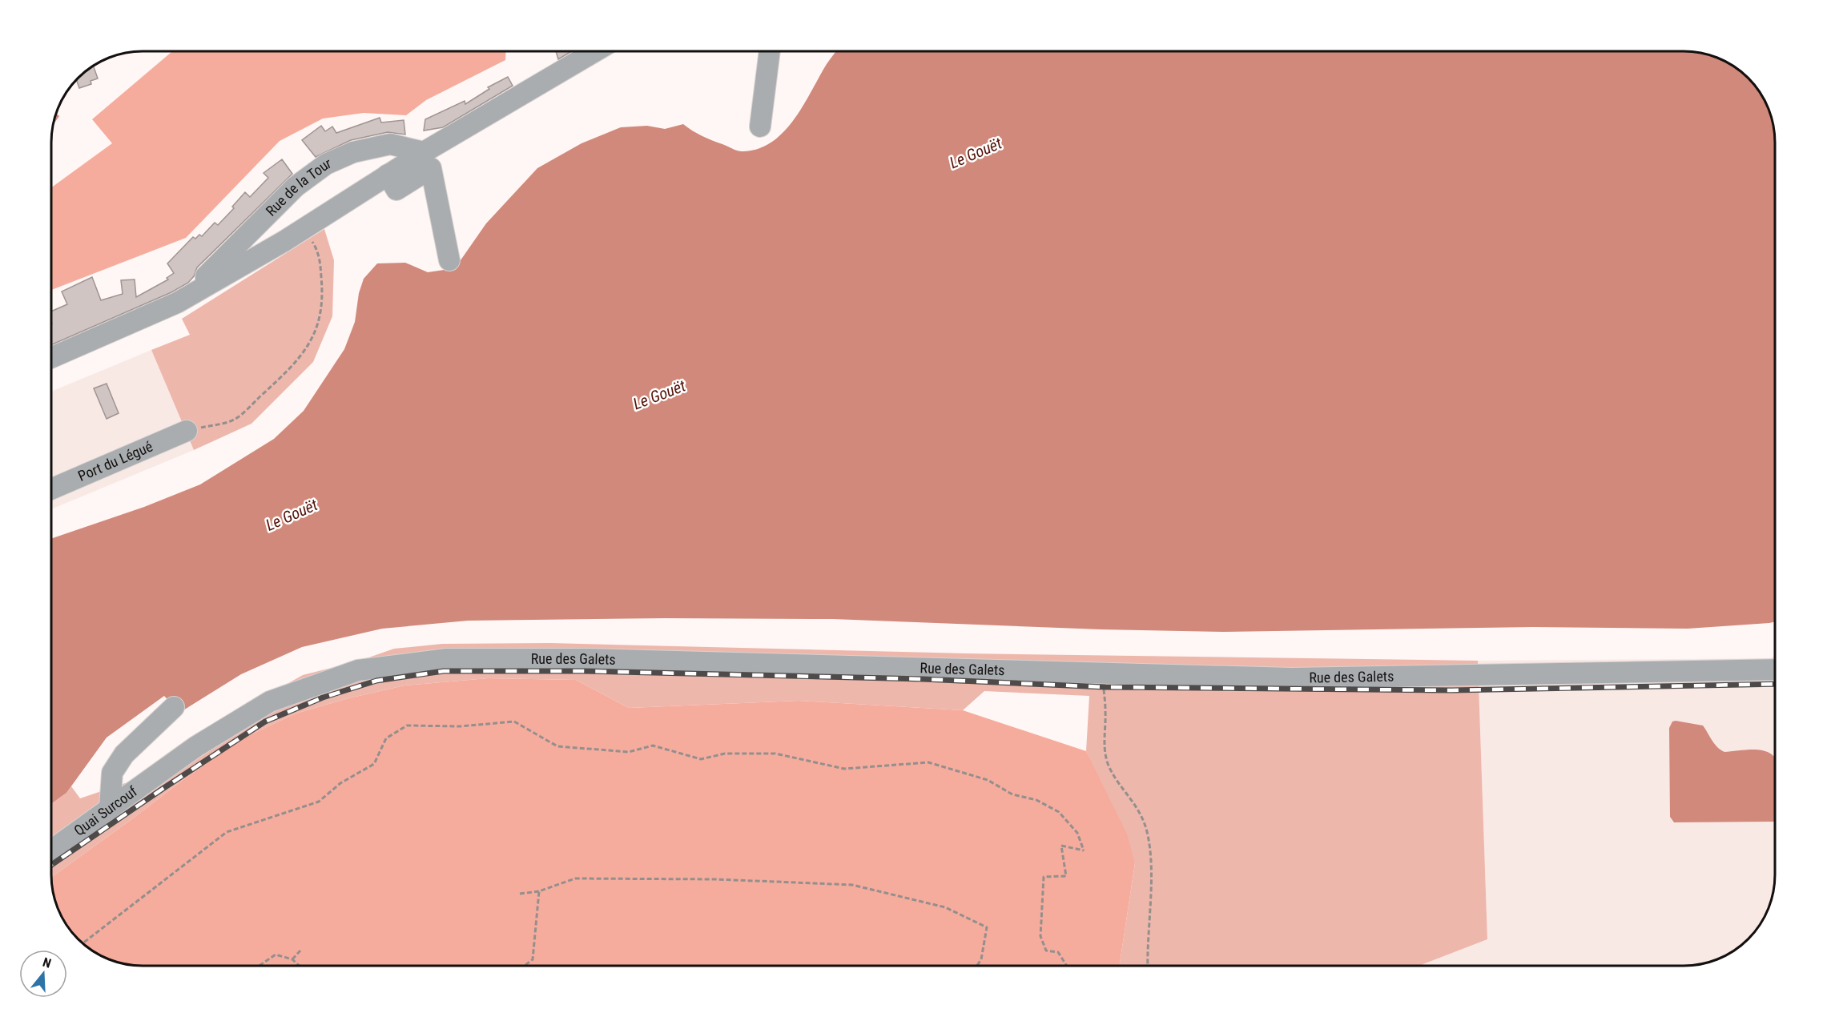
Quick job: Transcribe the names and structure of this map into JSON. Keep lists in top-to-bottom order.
{
  "streets": {
    "street": [
      "Rue de la Tour",
      "Port du Légué",
      "Rue des Galets",
      "Quai Surcouf"
    ]
  },
  "crossings": [
    ["Rue des Galets", "Quai Surcouf"]
  ],
  "water": ["Le Gouët"],
  "north": "top"
}
